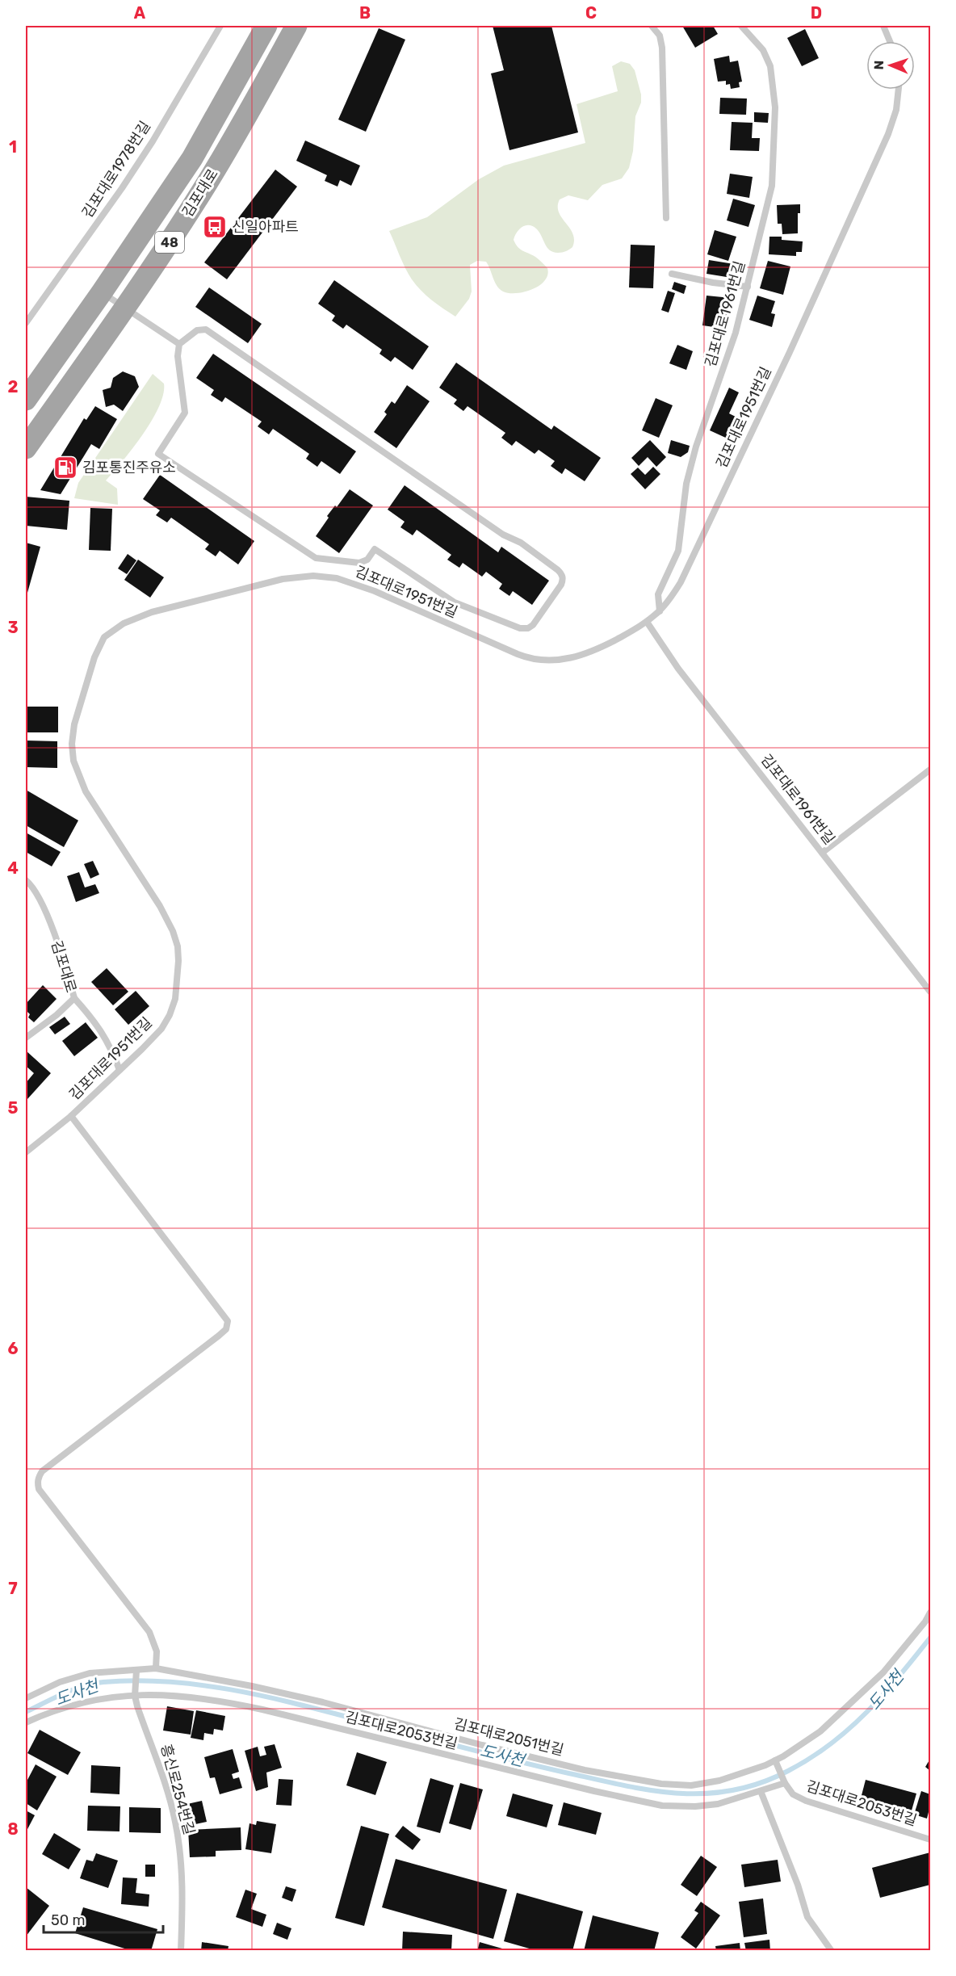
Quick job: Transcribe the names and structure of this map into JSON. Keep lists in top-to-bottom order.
{
  "streets": {
    "main road": ["김포대로", "48"],
    "lane": [
      "김포대로1978번길",
      "김포대로1961번길",
      "김포대로1951번길",
      "김포대로2053번길",
      "김포대로2051번길",
      "흥신로254번길"
    ]
  },
  "crossings": [
    ["김포대로1961번길", "김포대로1951번길"],
    ["김포대로2053번길", "흥신로254번길"]
  ],
  "water": ["도사천"],
  "places": {
    "bus stop": ["신일아파트"],
    "fuel station": ["김포통진주유소"]
  },
  "scale_bar": "50 m",
  "north": "left",
  "grid": {
    "columns": [
      "A",
      "B",
      "C",
      "D"
    ],
    "rows": [
      "1",
      "2",
      "3",
      "4",
      "5",
      "6",
      "7",
      "8"
    ]
  }
}
